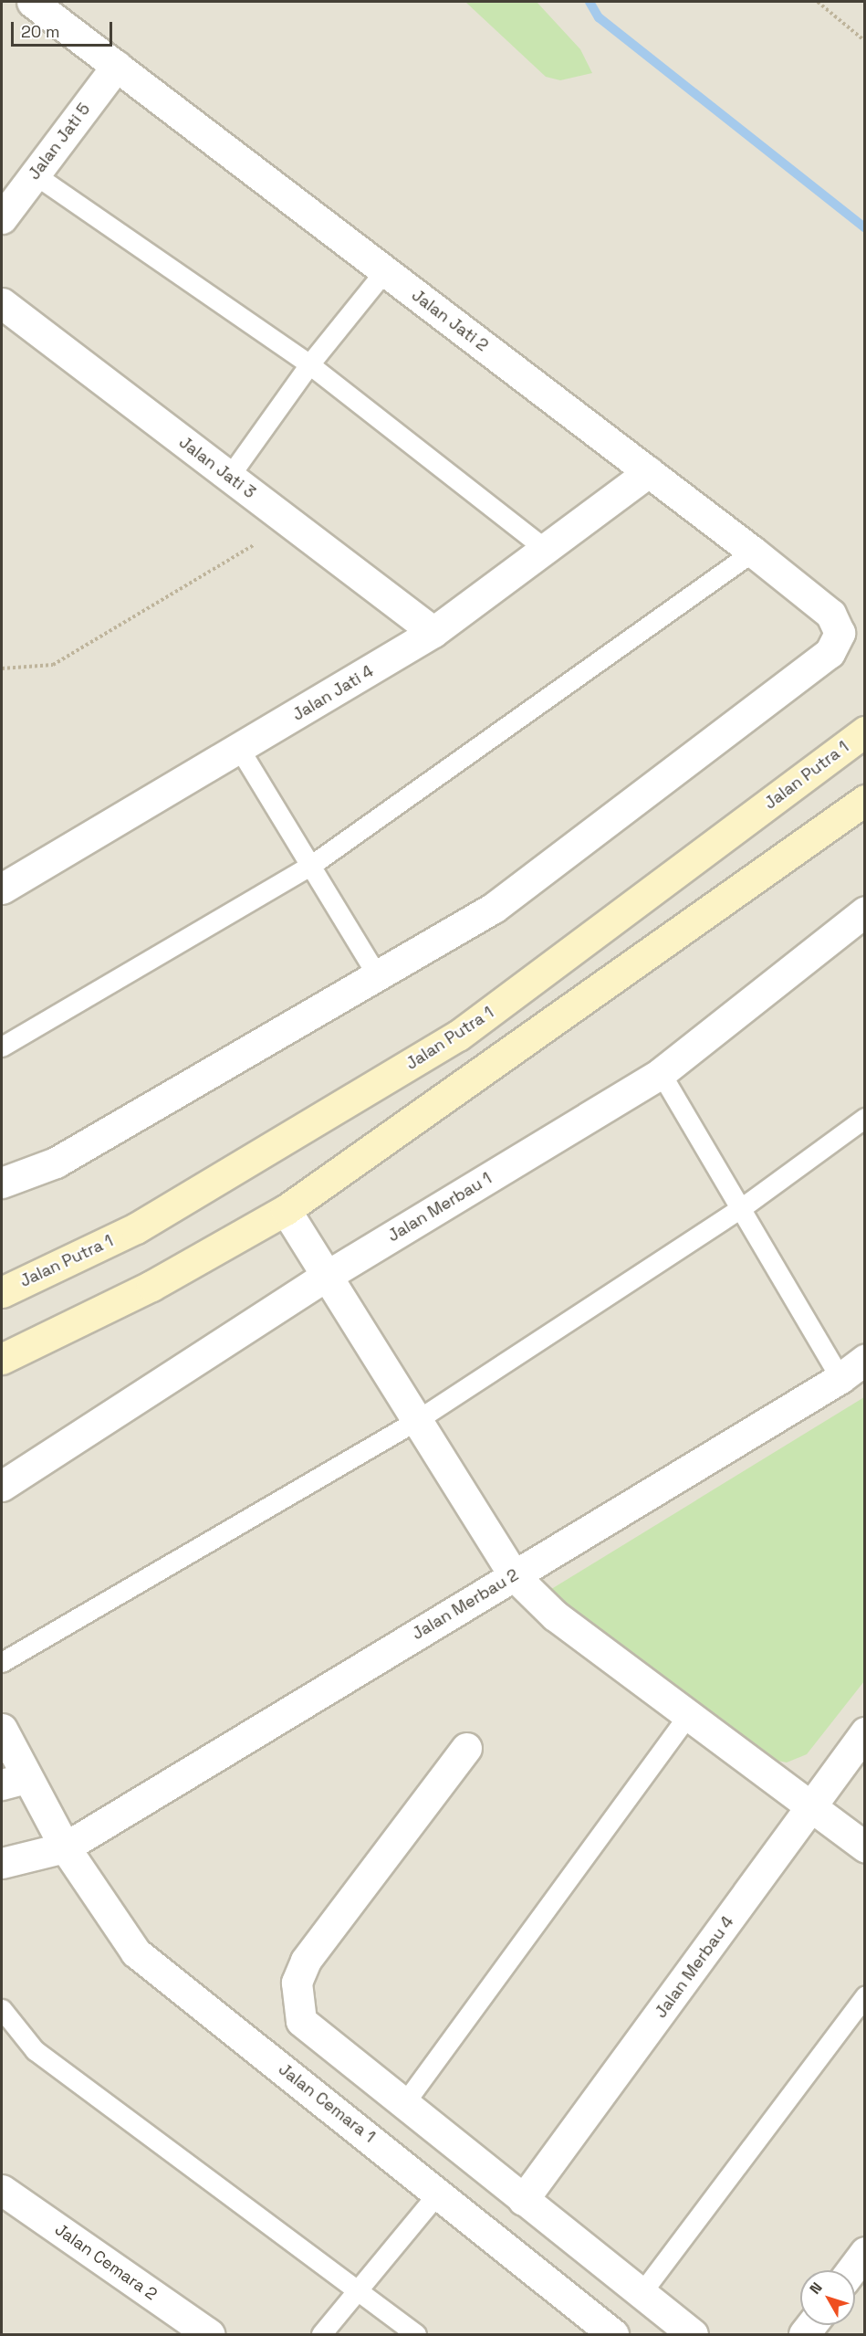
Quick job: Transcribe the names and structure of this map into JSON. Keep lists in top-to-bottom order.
{
  "streets": {
    "main road": ["Jalan Putra 1"],
    "street": [
      "Jalan Jati 5",
      "Jalan Jati 2",
      "Jalan Jati 3",
      "Jalan Jati 4",
      "Jalan Merbau 1",
      "Jalan Merbau 2",
      "Jalan Merbau 4",
      "Jalan Cemara 1",
      "Jalan Cemara 2"
    ]
  },
  "crossings": [
    ["Jalan Jati 5", "Jalan Jati 2"],
    ["Jalan Jati 2", "Jalan Jati 4"],
    ["Jalan Jati 3", "Jalan Jati 4"],
    ["Jalan Merbau 2", "Jalan Cemara 1"]
  ],
  "scale_bar": "20 m",
  "north": "top left"
}
